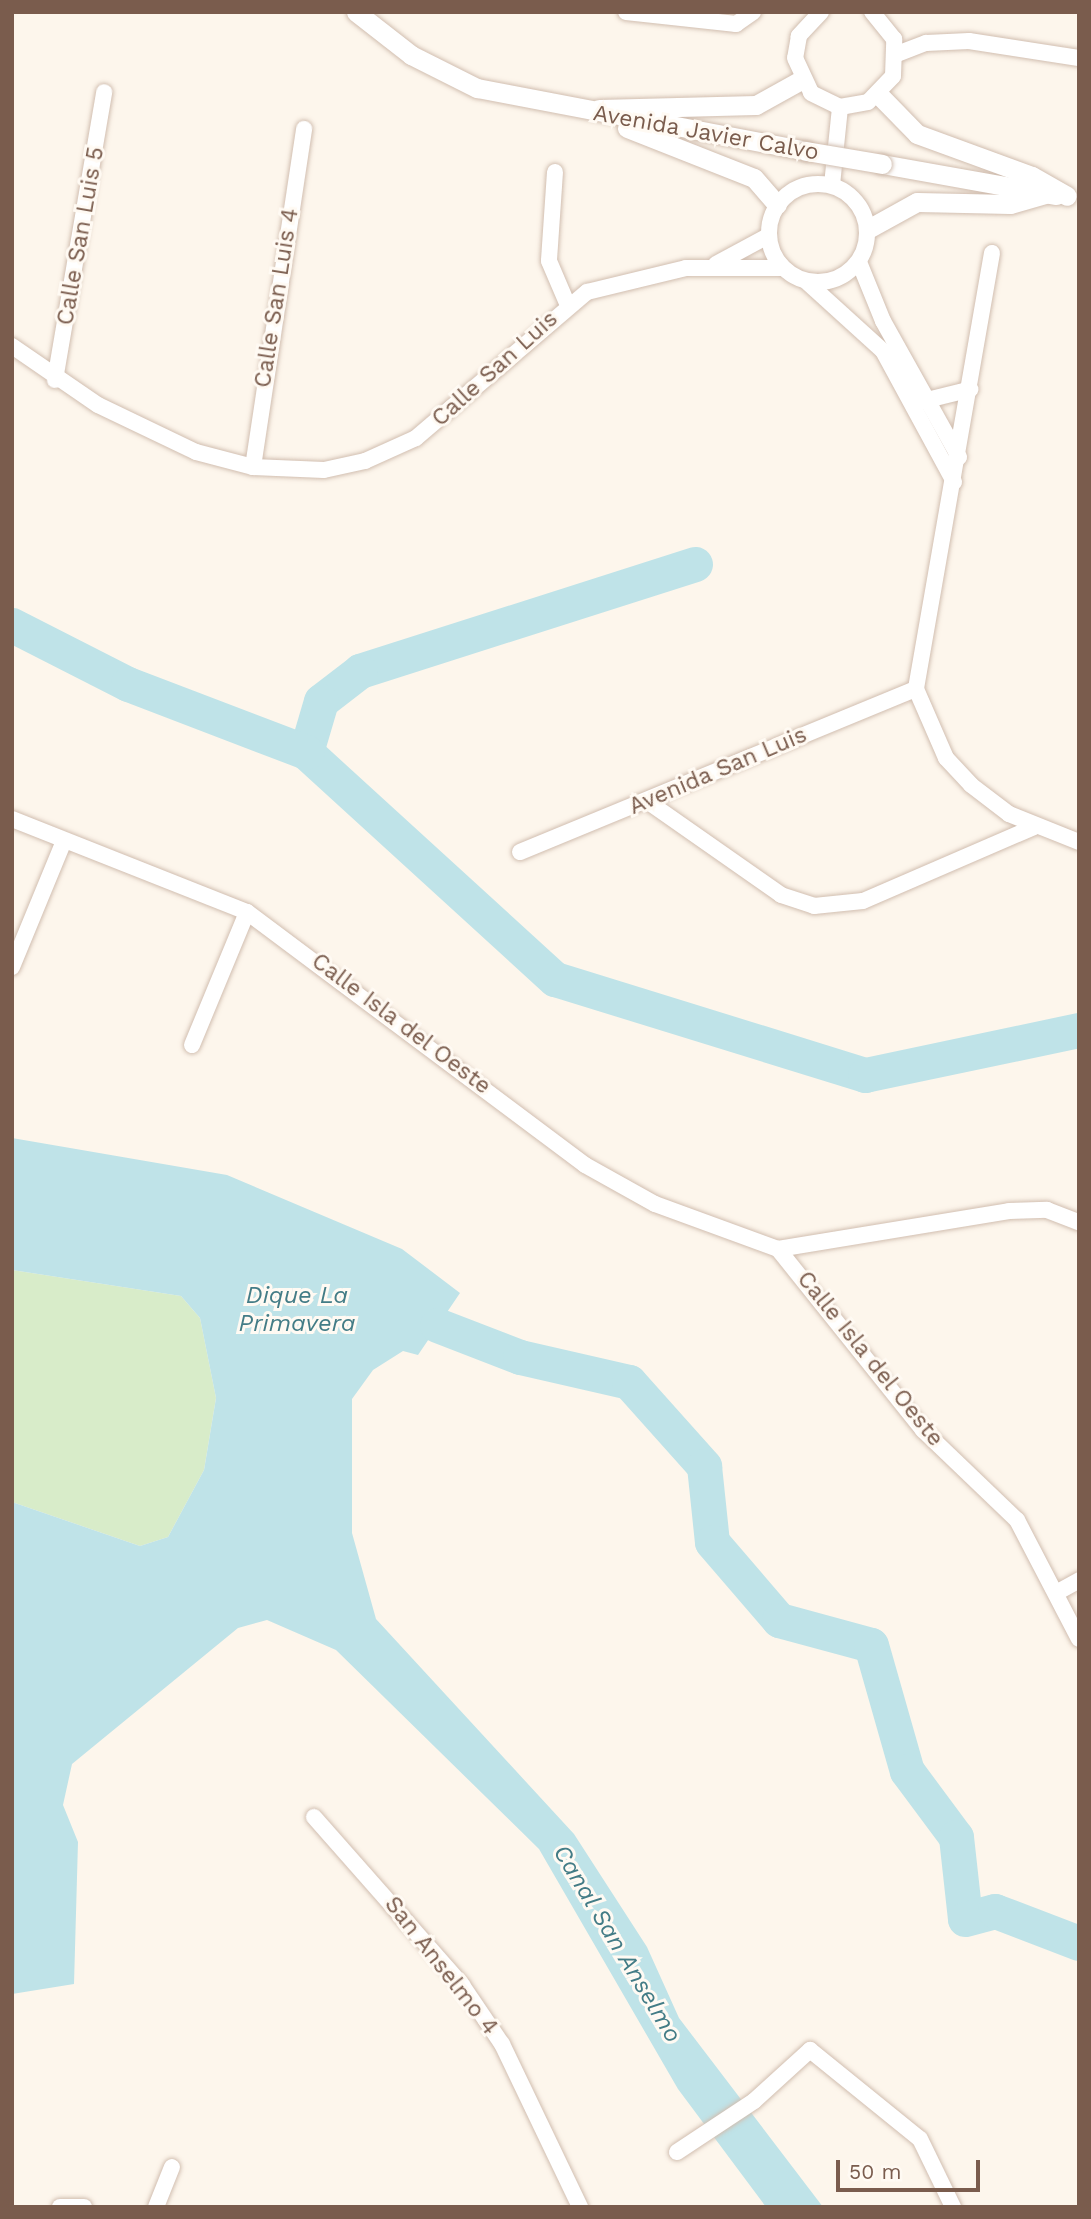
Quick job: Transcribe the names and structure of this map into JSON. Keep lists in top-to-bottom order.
{
  "streets": {
    "street": [
      "Avenida Javier Calvo",
      "Calle San Luis 5",
      "Calle San Luis 4",
      "Calle San Luis",
      "Avenida San Luis",
      "Calle Isla del Oeste",
      "San Anselmo 4"
    ]
  },
  "crossings": [
    ["Calle San Luis 5", "Calle San Luis"],
    ["Calle San Luis 4", "Calle San Luis"]
  ],
  "water": ["Dique La Primavera", "Canal San Anselmo"],
  "scale_bar": "50 m"
}
